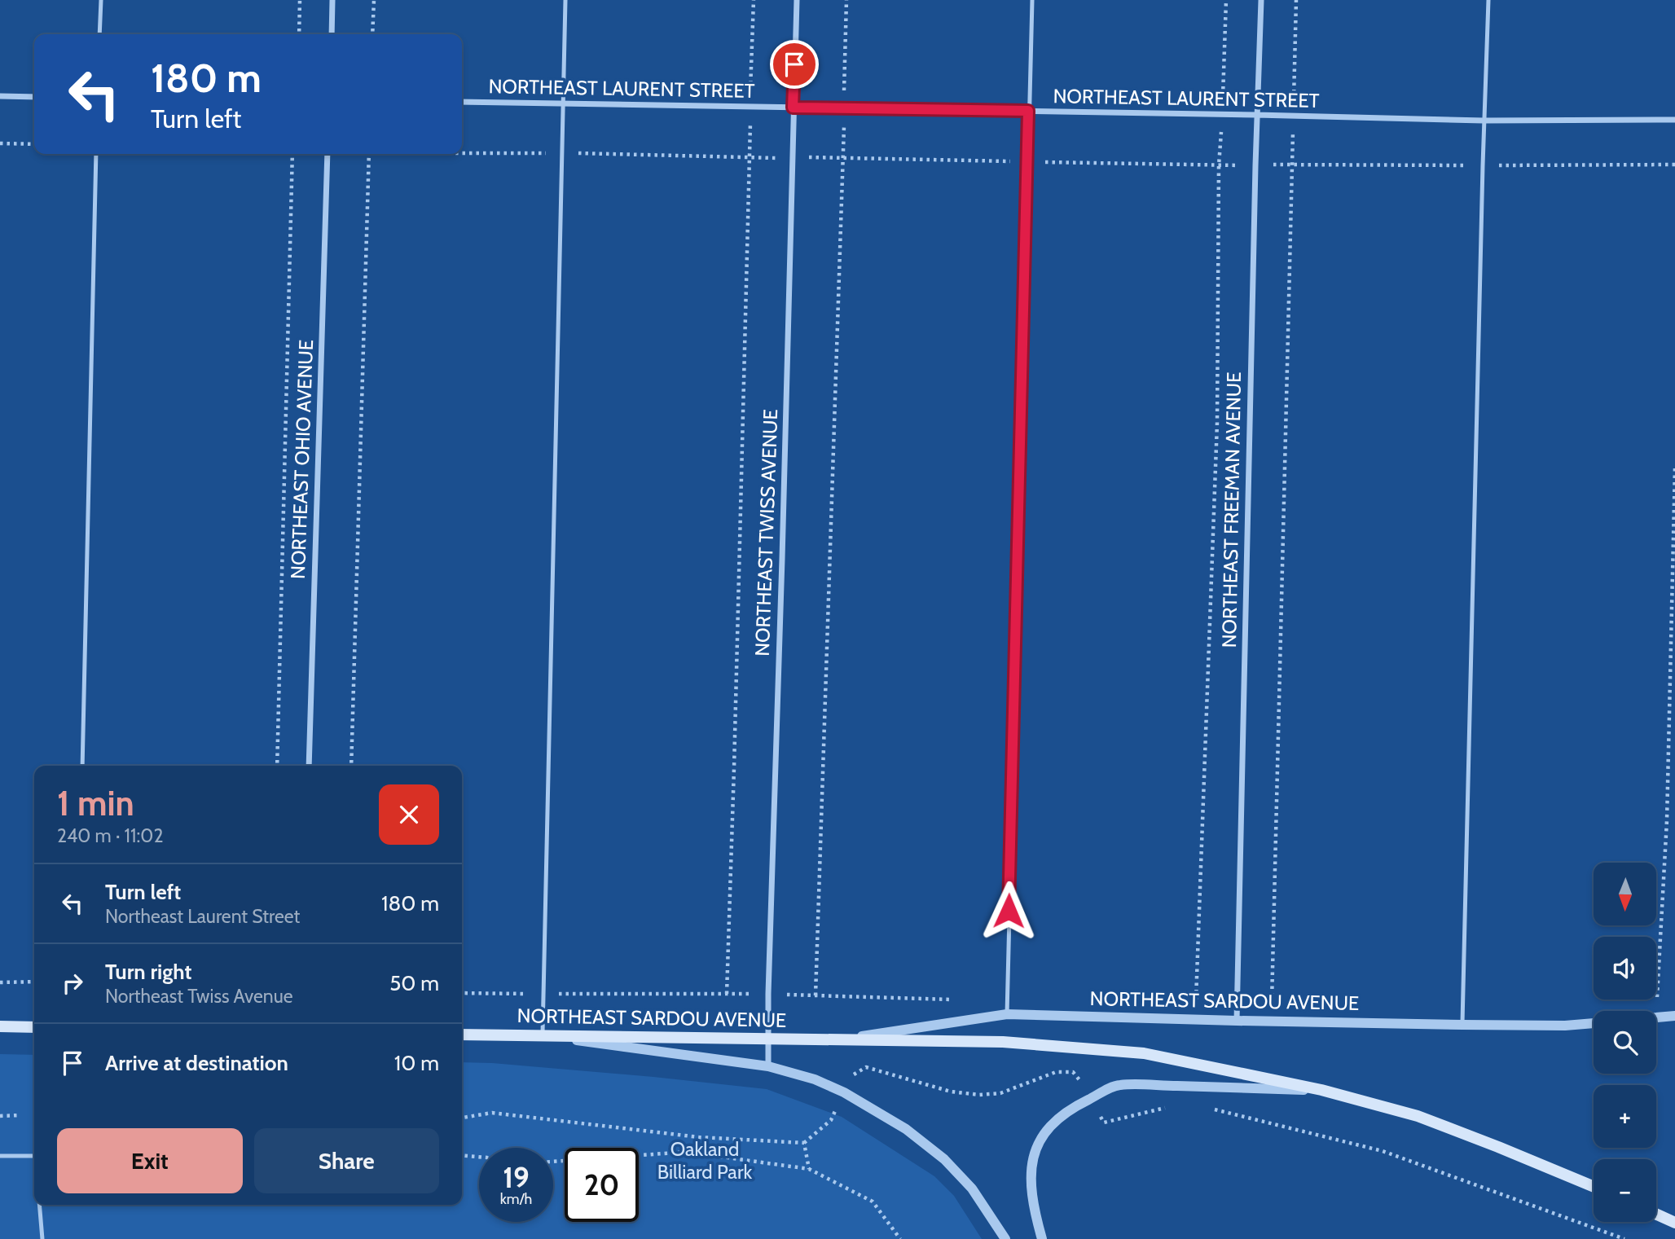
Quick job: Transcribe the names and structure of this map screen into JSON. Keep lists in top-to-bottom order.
{
  "streets": {
    "main road": ["NORTHEAST SARDOU AVENUE"],
    "street": [
      "NORTHEAST LAURENT STREET",
      "NORTHEAST OHIO AVENUE",
      "NORTHEAST FREEMAN AVENUE",
      "NORTHEAST TWISS AVENUE"
    ]
  },
  "crossings": [
    ["NORTHEAST LAURENT STREET", "NORTHEAST FREEMAN AVENUE"],
    ["NORTHEAST LAURENT STREET", "NORTHEAST TWISS AVENUE"],
    ["NORTHEAST FREEMAN AVENUE", "NORTHEAST SARDOU AVENUE"],
    ["NORTHEAST TWISS AVENUE", "NORTHEAST SARDOU AVENUE"]
  ],
  "parks": ["Oakland Billiard Park"],
  "north": "bottom",
  "page": {
    "turn": ["180 m", "Turn left"],
    "heading": ["1 min", "240 m · 11:02"],
    "map_buttons": ["+", "−"],
    "list": [
      {
        "name": "Turn left",
        "note": "Northeast Laurent Street",
        "value": "180 m"
      },
      {
        "name": "Turn right",
        "note": "Northeast Twiss Avenue",
        "value": "50 m"
      },
      {
        "name": "Arrive at destination",
        "value": "10 m"
      }
    ],
    "buttons": ["Exit", "Share"],
    "speed": "19 km/h",
    "limit": "20"
  }
}
